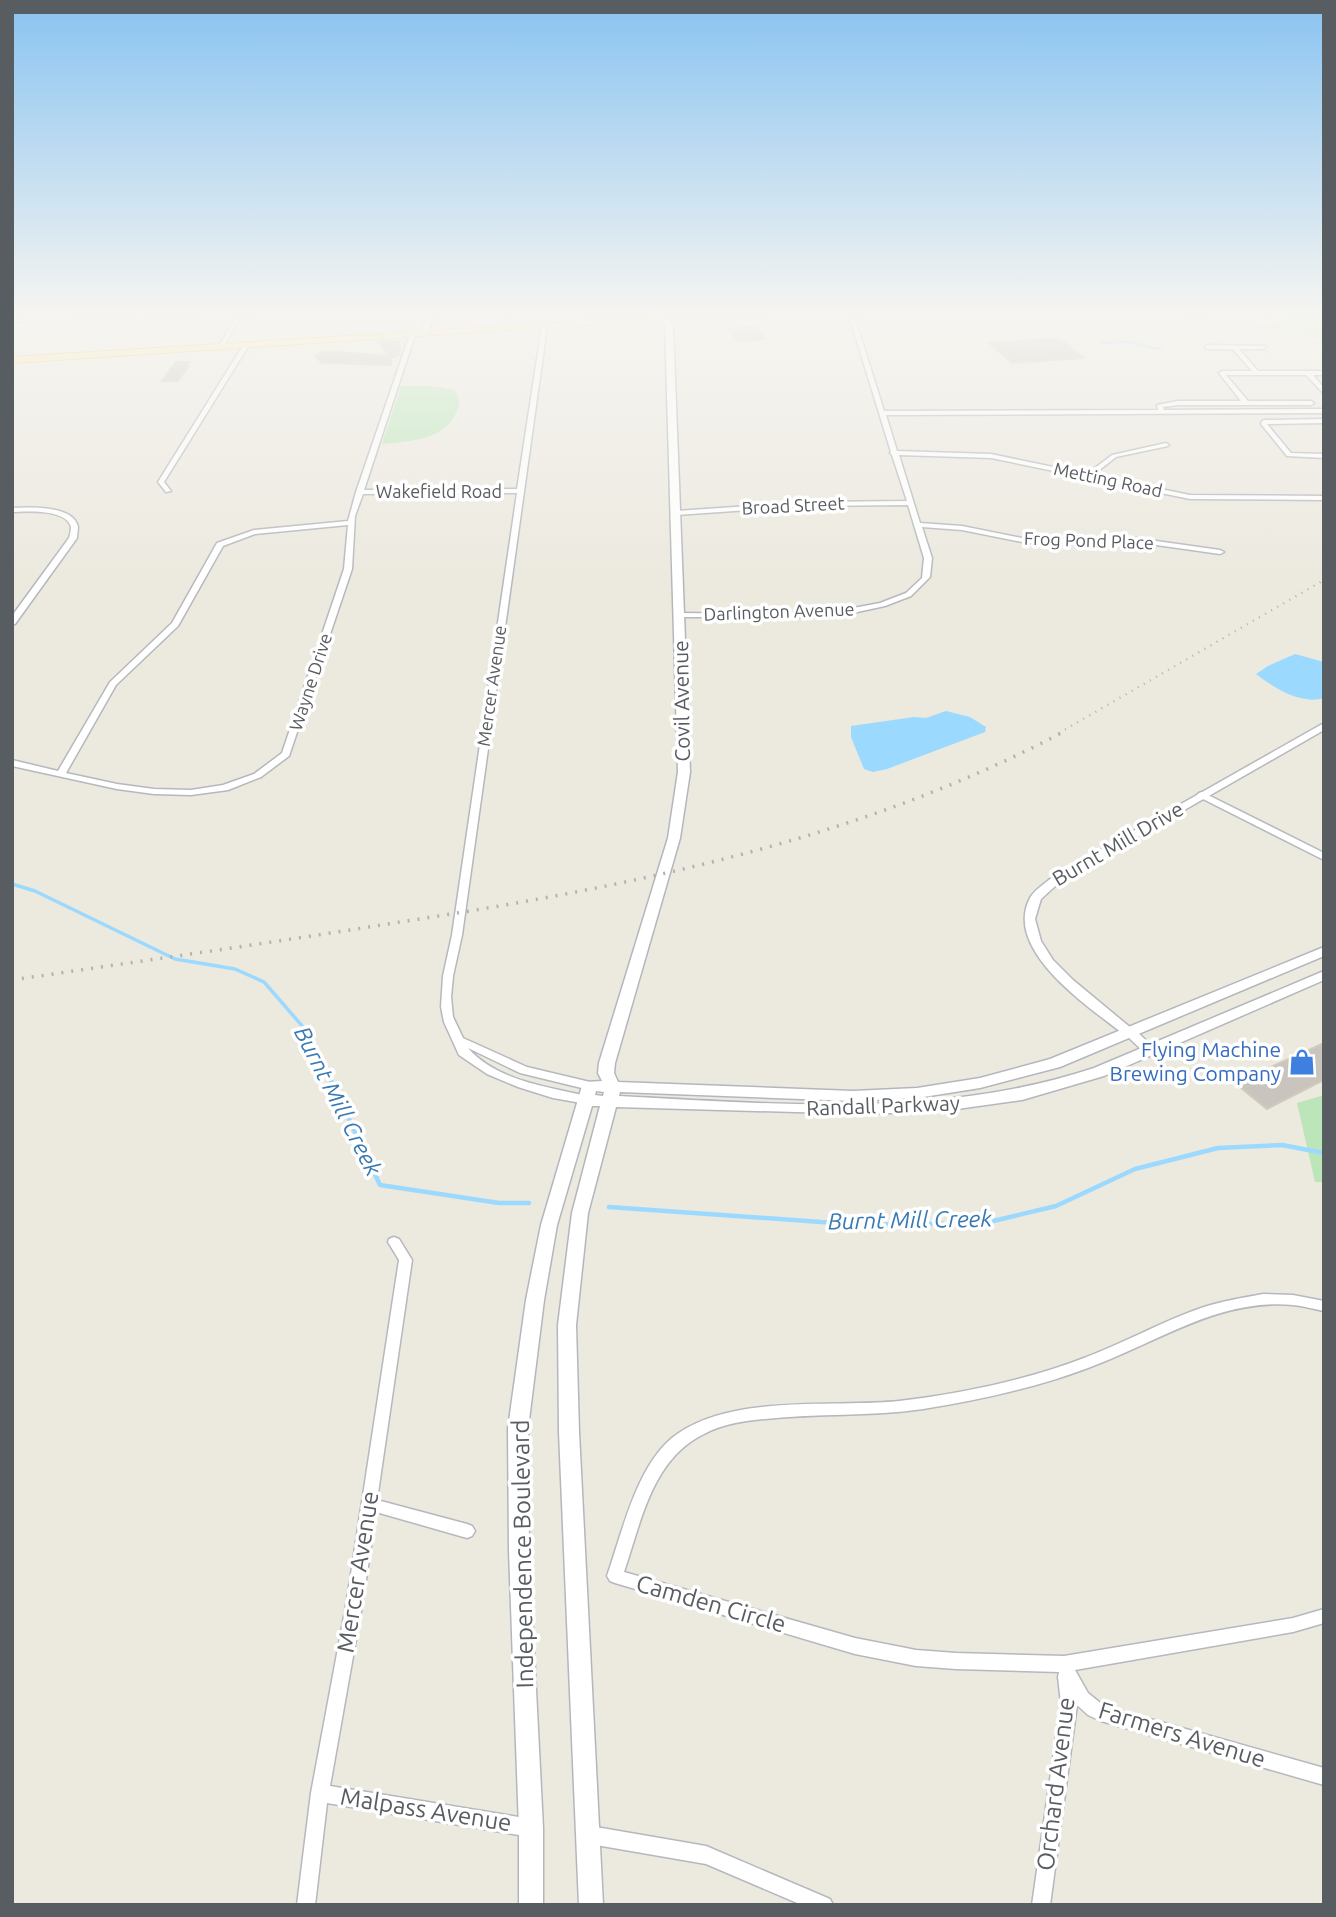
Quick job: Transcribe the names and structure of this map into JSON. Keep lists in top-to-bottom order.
{
  "streets": {
    "main road": ["Covil Avenue", "Randall Parkway", "Independence Boulevard"],
    "street": [
      "Metting Road",
      "Wakefield Road",
      "Broad Street",
      "Frog Pond Place",
      "Darlington Avenue",
      "Wayne Drive",
      "Mercer Avenue",
      "Burnt Mill Drive",
      "Camden Circle",
      "Farmers Avenue",
      "Orchard Avenue",
      "Malpass Avenue"
    ]
  },
  "crossings": [
    ["Metting Road", "Darlington Avenue"],
    ["Wakefield Road", "Wayne Drive"],
    ["Wakefield Road", "Mercer Avenue"],
    ["Broad Street", "Darlington Avenue"],
    ["Broad Street", "Covil Avenue"],
    ["Frog Pond Place", "Darlington Avenue"],
    ["Darlington Avenue", "Covil Avenue"],
    ["Mercer Avenue", "Randall Parkway"],
    ["Mercer Avenue", "Independence Boulevard"],
    ["Mercer Avenue", "Malpass Avenue"],
    ["Covil Avenue", "Randall Parkway"],
    ["Burnt Mill Drive", "Randall Parkway"],
    ["Randall Parkway", "Independence Boulevard"],
    ["Independence Boulevard", "Malpass Avenue"],
    ["Camden Circle", "Farmers Avenue"],
    ["Camden Circle", "Orchard Avenue"],
    ["Farmers Avenue", "Orchard Avenue"]
  ],
  "water": ["Burnt Mill Creek"],
  "places": {
    "shop": ["Flying Machine Brewing Company"]
  }
}
